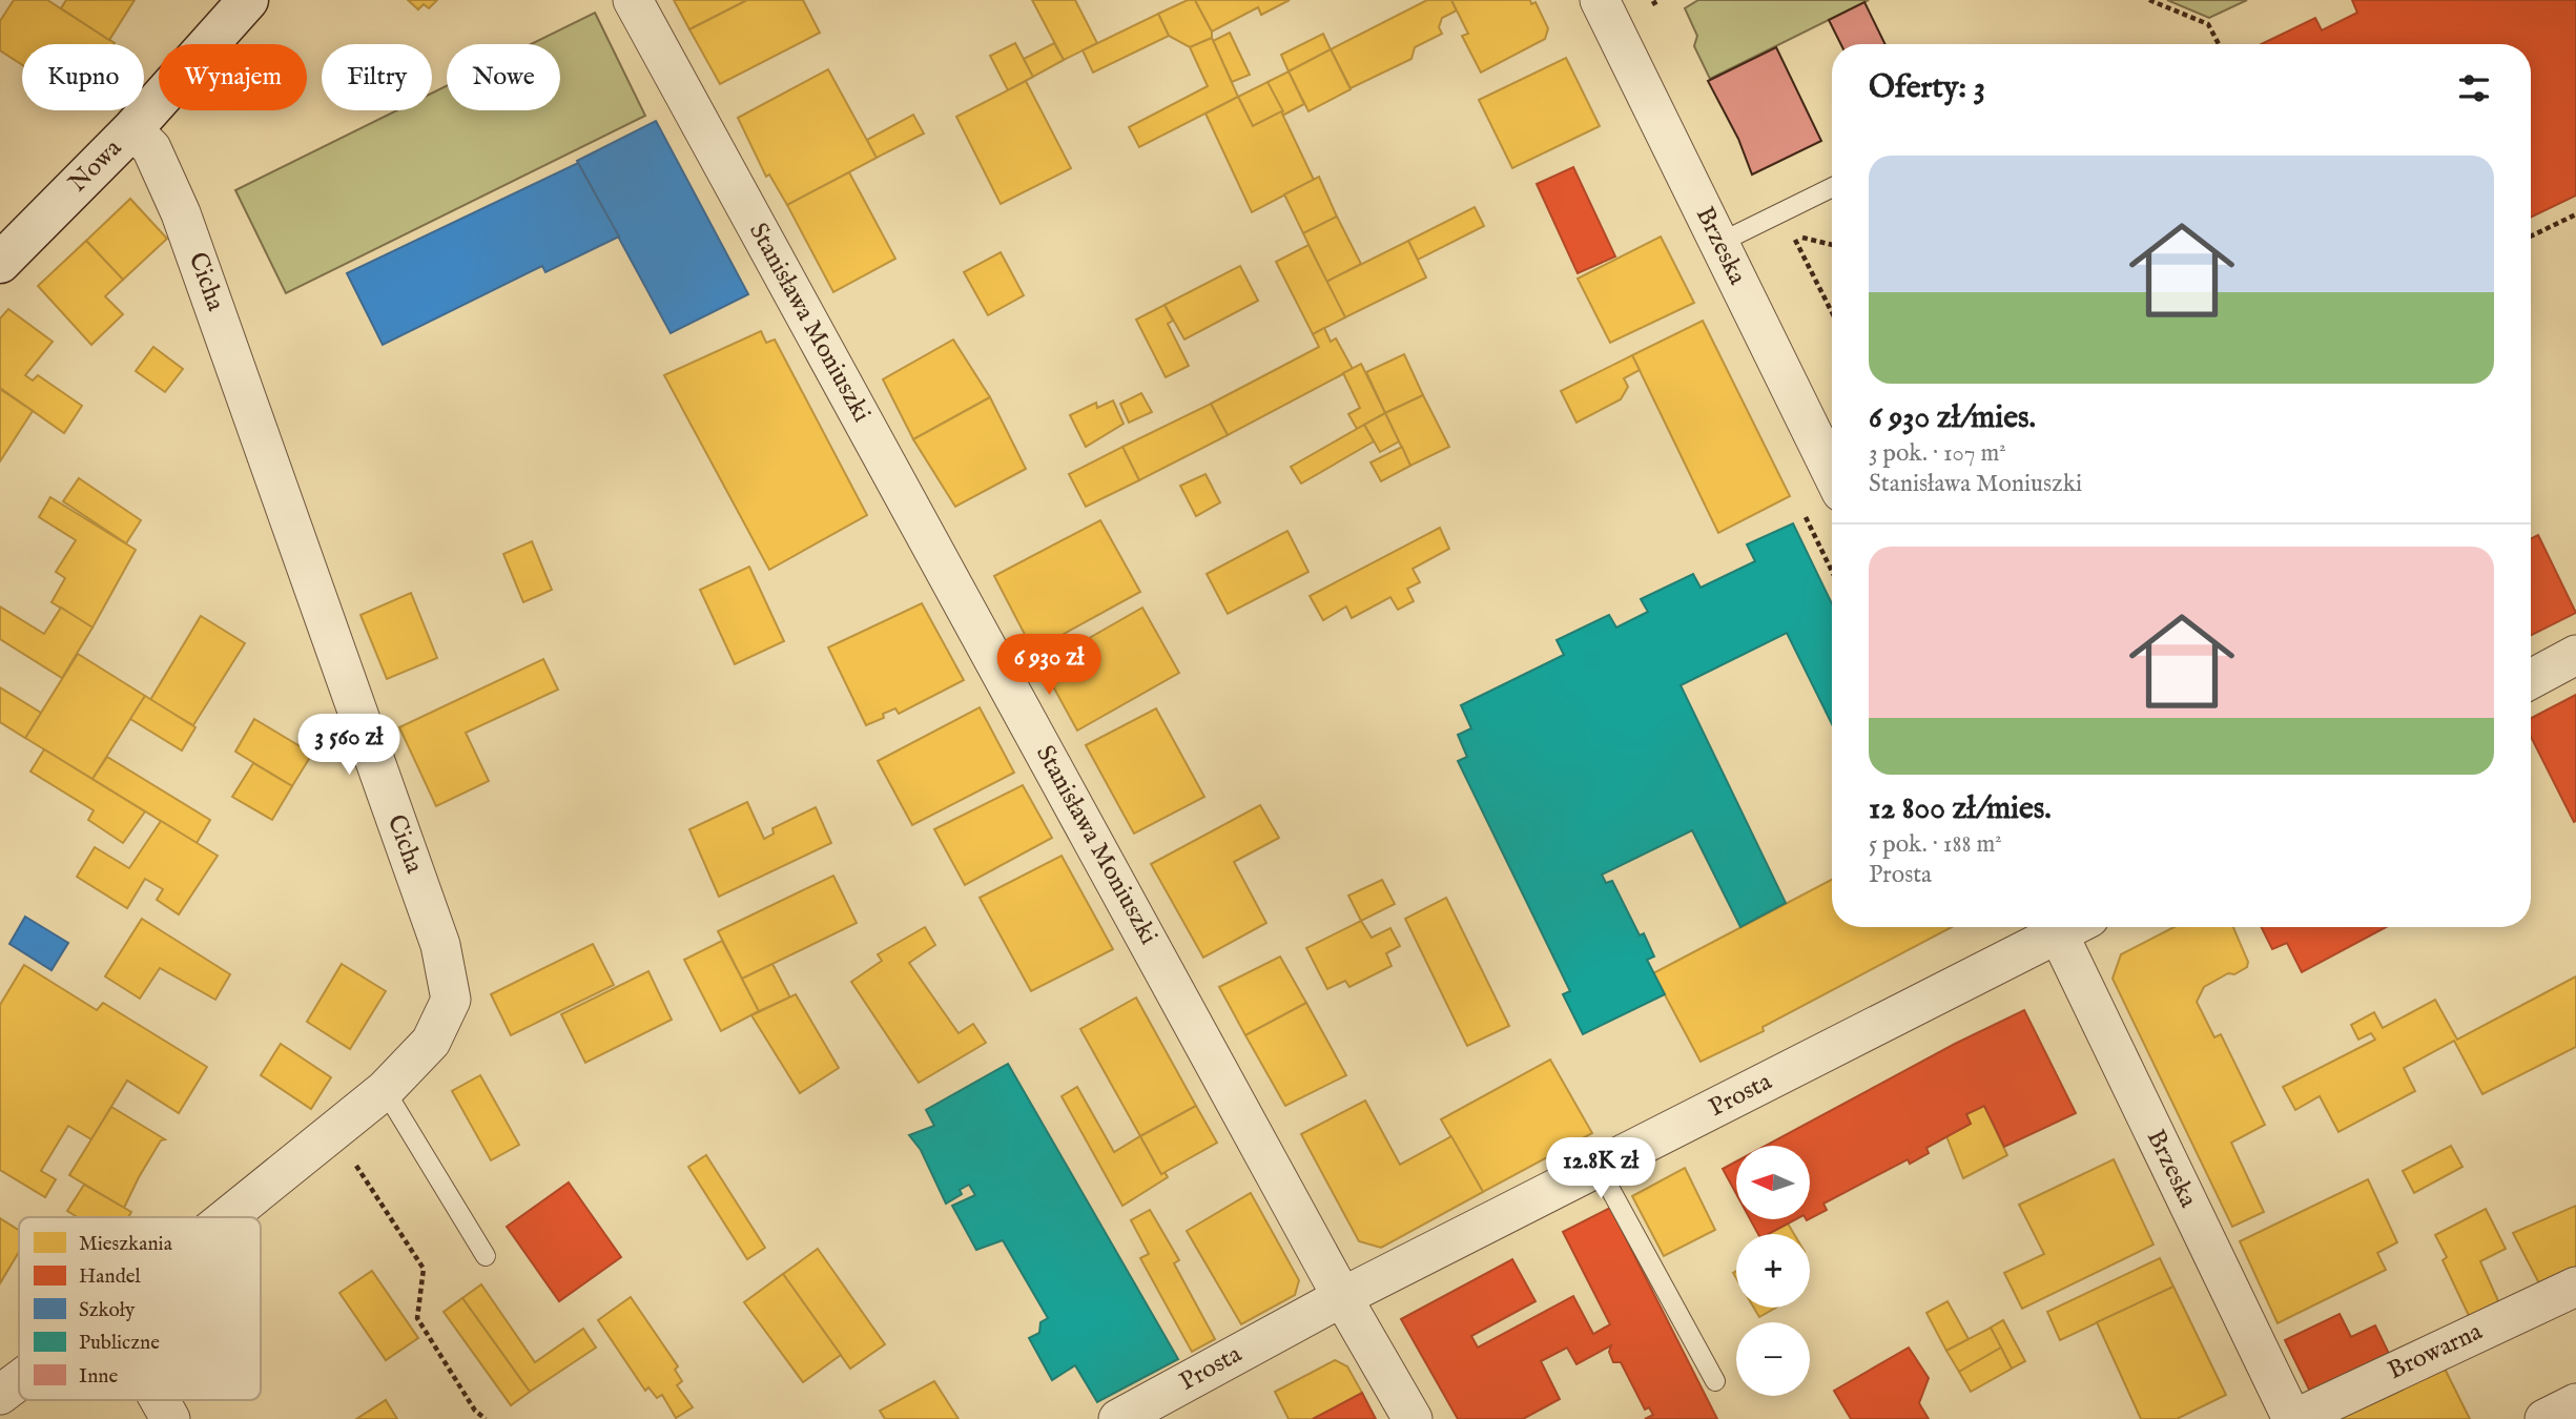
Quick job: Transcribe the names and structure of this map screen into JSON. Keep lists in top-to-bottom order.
{
  "streets": {
    "street": [
      "Nowa",
      "Brzeska",
      "Cicha",
      "Stanisława Moniuszki",
      "Prosta",
      "Browarna"
    ]
  },
  "crossings": [
    ["Nowa", "Cicha"],
    ["Brzeska", "Browarna"],
    ["Stanisława Moniuszki", "Prosta"]
  ],
  "legend": [
    "Mieszkania",
    "Handel",
    "Szkoły",
    "Publiczne",
    "Inne"
  ],
  "north": "left",
  "page": {
    "chip": [
      "Kupno",
      "Wynajem",
      "Filtry",
      "Nowe"
    ],
    "heading": "Oferty: 3",
    "list": [
      {
        "name": "6 930 zł/mies.",
        "note": "3 pok. · 107 m² · Stanisława Moniuszki"
      },
      {
        "name": "12 800 zł/mies.",
        "note": "5 pok. · 188 m² · Prosta"
      }
    ],
    "price": ["6 930 zł", "3 560 zł", "12.8K zł"],
    "map_buttons": ["+", "−"]
  }
}
